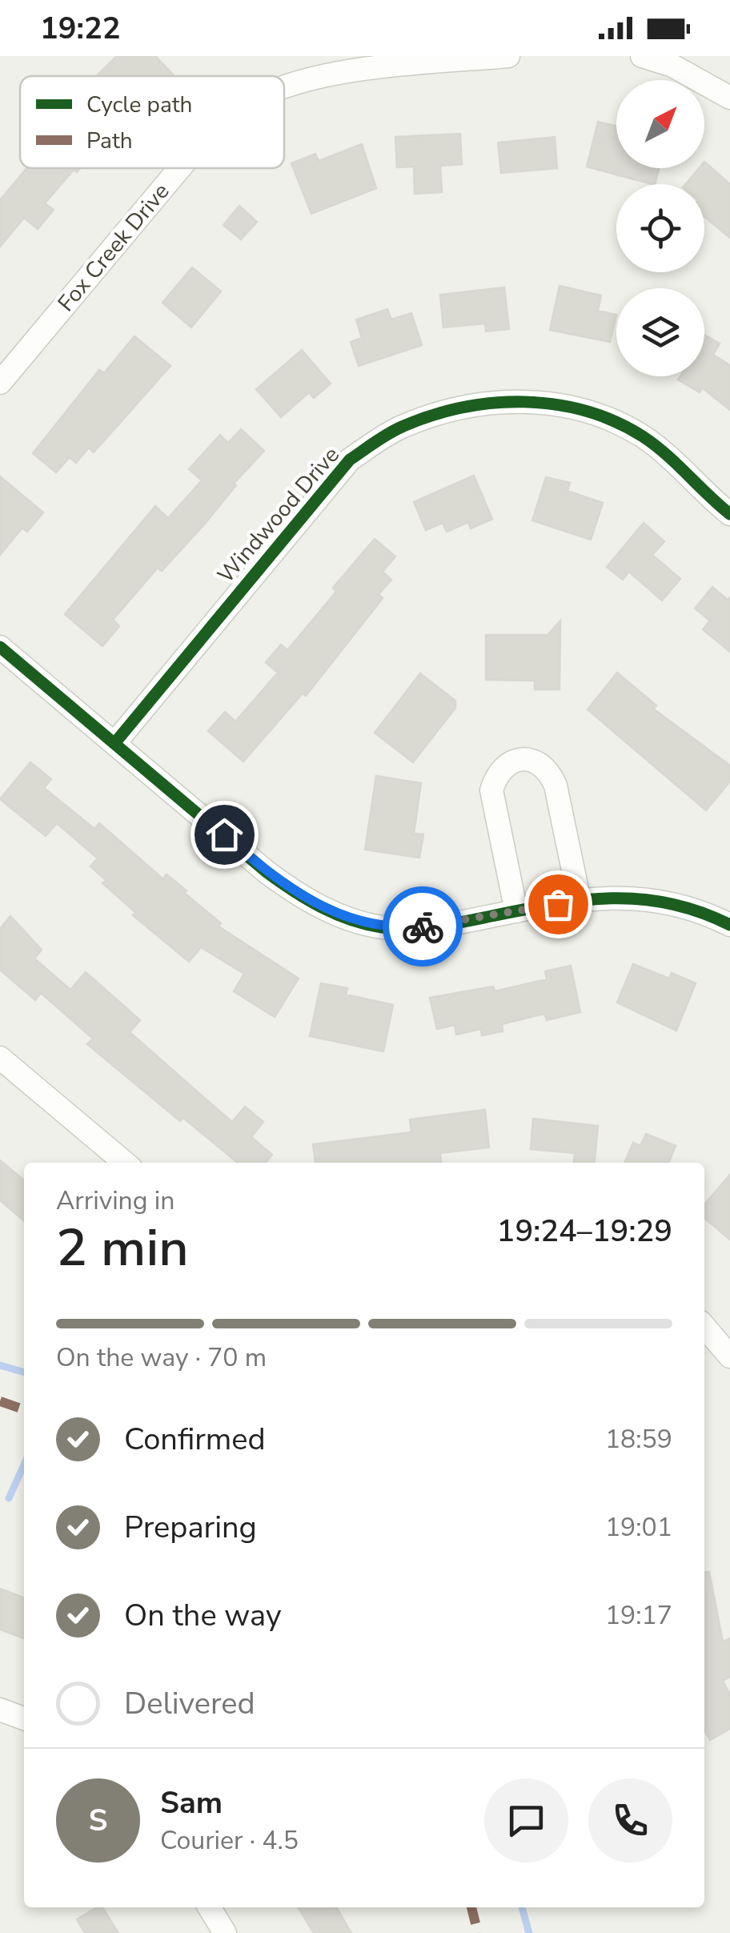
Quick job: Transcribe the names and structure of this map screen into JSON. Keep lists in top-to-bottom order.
{
  "streets": {
    "street": ["Fox Creek Drive", "Windwood Drive"]
  },
  "legend": ["Cycle path", "Path"],
  "north": "top right",
  "page": {
    "status": "19:22",
    "heading": ["2 min", "Arriving in", "19:24–19:29"],
    "panel": ["Sam", "Courier · 4.5"],
    "bar": "On the way · 70 m",
    "list": [
      ["Confirmed", "18:59"],
      ["Preparing", "19:01"],
      ["On the way", "19:17"],
      "Delivered"
    ],
    "round": "S"
  }
}
